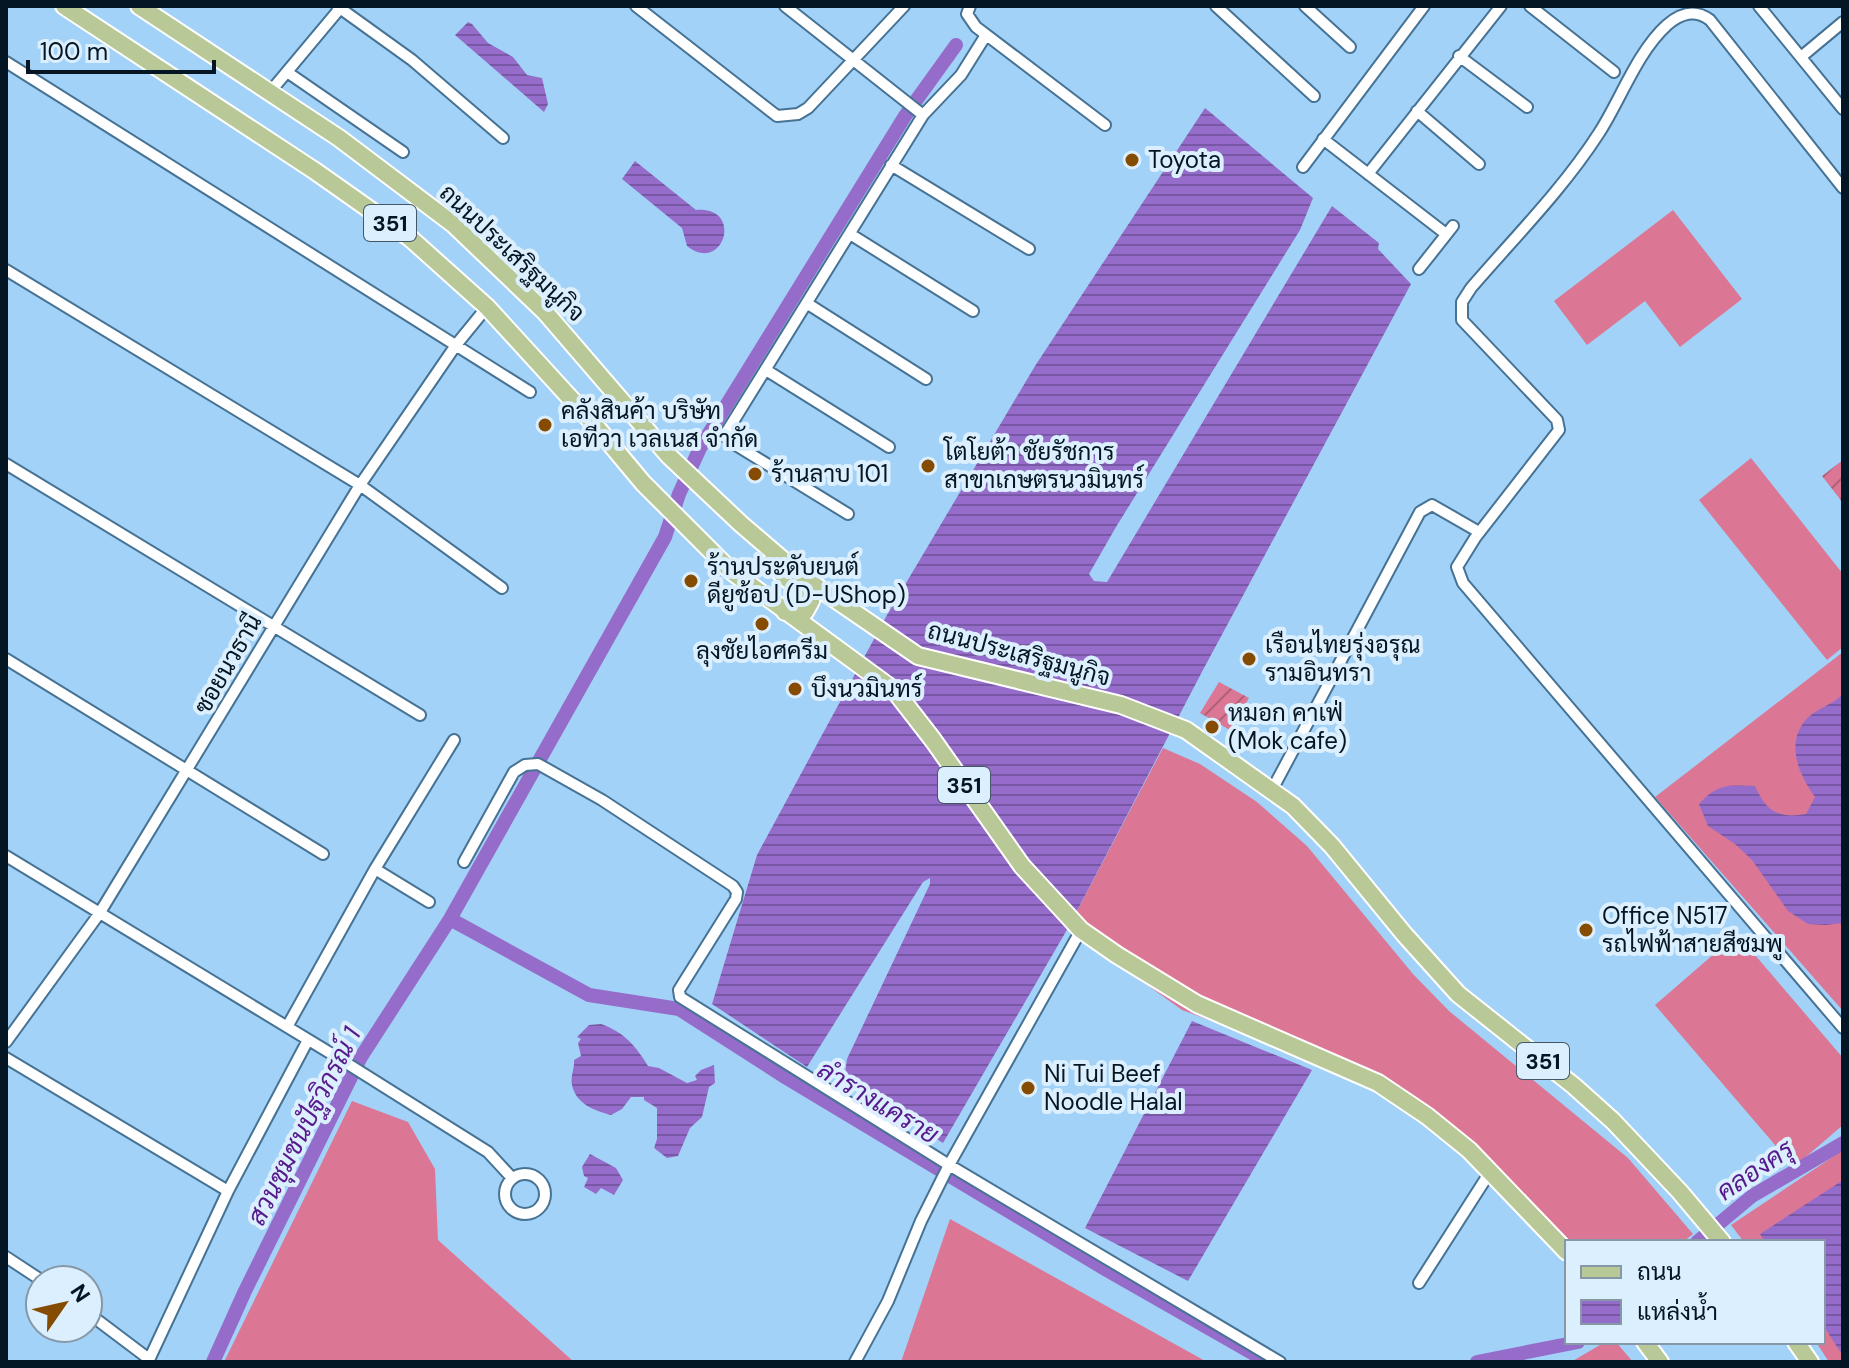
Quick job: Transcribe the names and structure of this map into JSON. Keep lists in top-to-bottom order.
{
  "streets": {
    "main road": ["351", "ถนนประเสริฐมนูกิจ"],
    "street": ["ซอยนวธานี"]
  },
  "crossings": [
    ["351", "ซอยนวธานี"]
  ],
  "water": ["ลำรางแคราย", "สวนชุมชนปัฐวิกรณ์ 1", "คลองครุ"],
  "places": [
    "Toyota",
    "คลังสินค้า บริษัท เอทีวา เวลเนส จำกัด",
    "โตโยต้า ชัยรัชการ สาขาเกษตรนวมินทร์",
    "ร้านลาบ 101",
    "ร้านประดับยนต์ ดียูช้อป (D-UShop)",
    "ลุงชัยไอศครีม",
    "เรือนไทยรุ่งอรุณ รามอินทรา",
    "บึงนวมินทร์",
    "หมอก คาเฟ่ (Mok cafe)",
    "Office N517 รถไฟฟ้าสายสีชมพู",
    "Ni Tui Beef Noodle Halal"
  ],
  "legend": ["ถนน", "แหล่งน้ำ"],
  "scale_bar": "100 m",
  "north": "top right"
}
